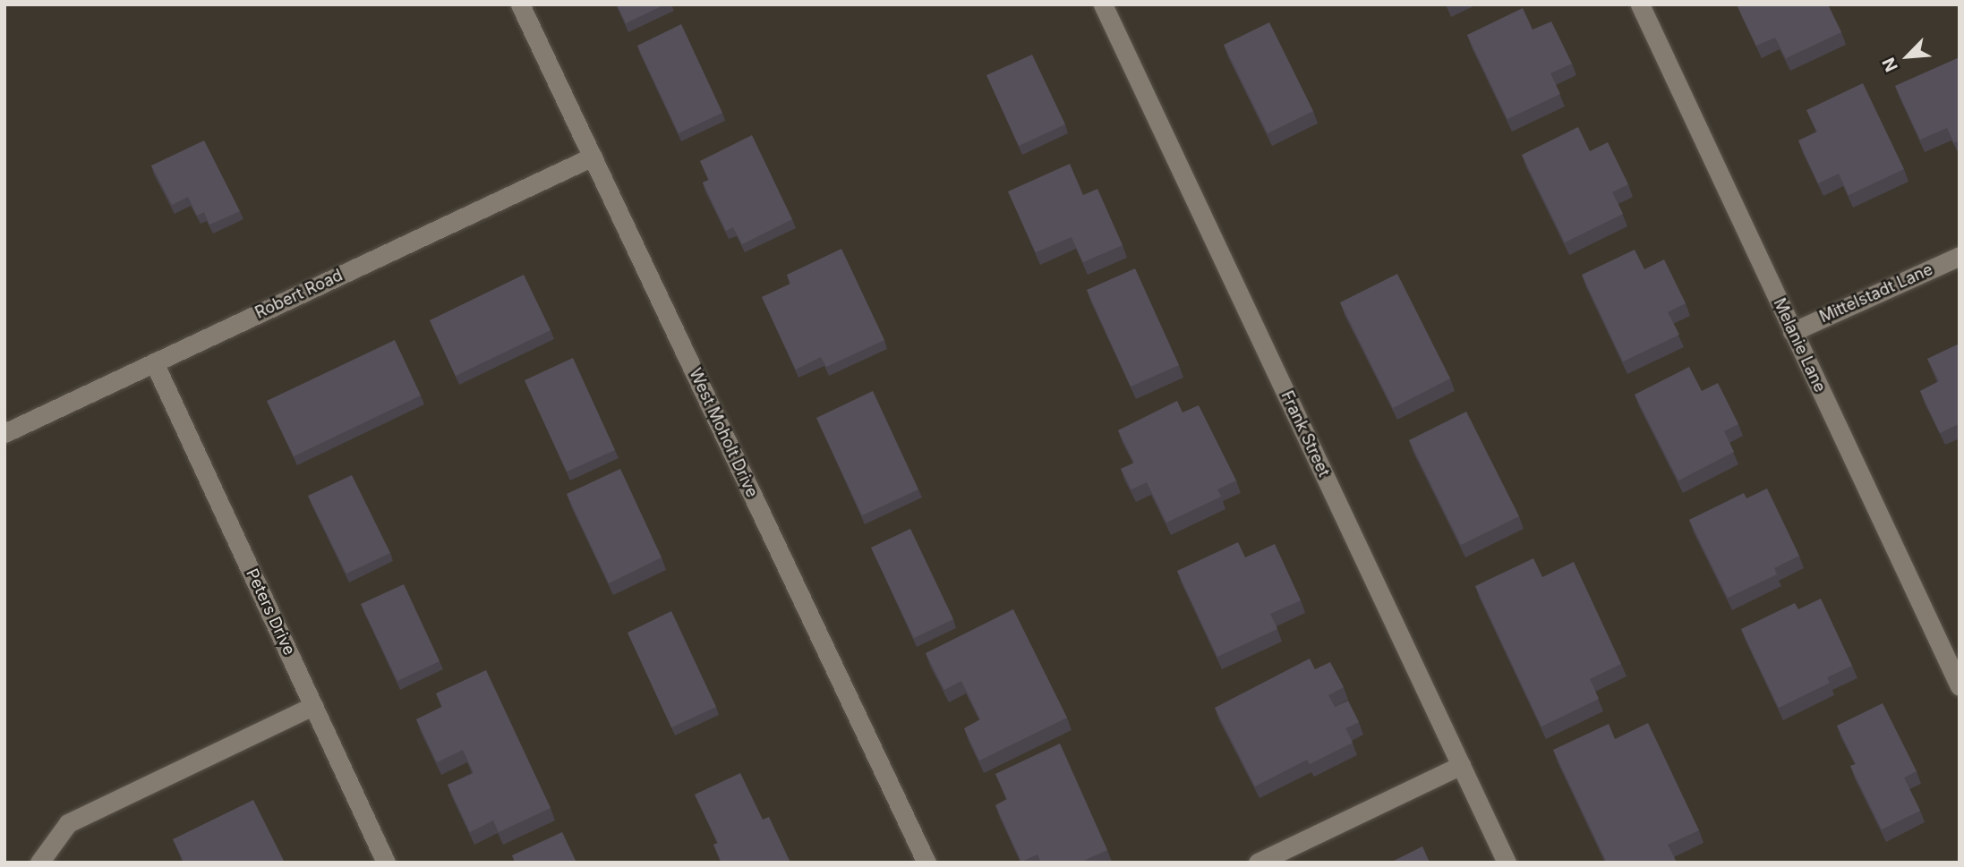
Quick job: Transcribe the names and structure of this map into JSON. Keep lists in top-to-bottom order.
{
  "streets": {
    "street": [
      "Mittelstadt Lane",
      "Robert Road",
      "Melanie Lane",
      "West Moholt Drive",
      "Frank Street",
      "Peters Drive"
    ]
  },
  "crossings": [
    ["Mittelstadt Lane", "Melanie Lane"],
    ["Robert Road", "West Moholt Drive"],
    ["Robert Road", "Peters Drive"]
  ],
  "north": "bottom left"
}
